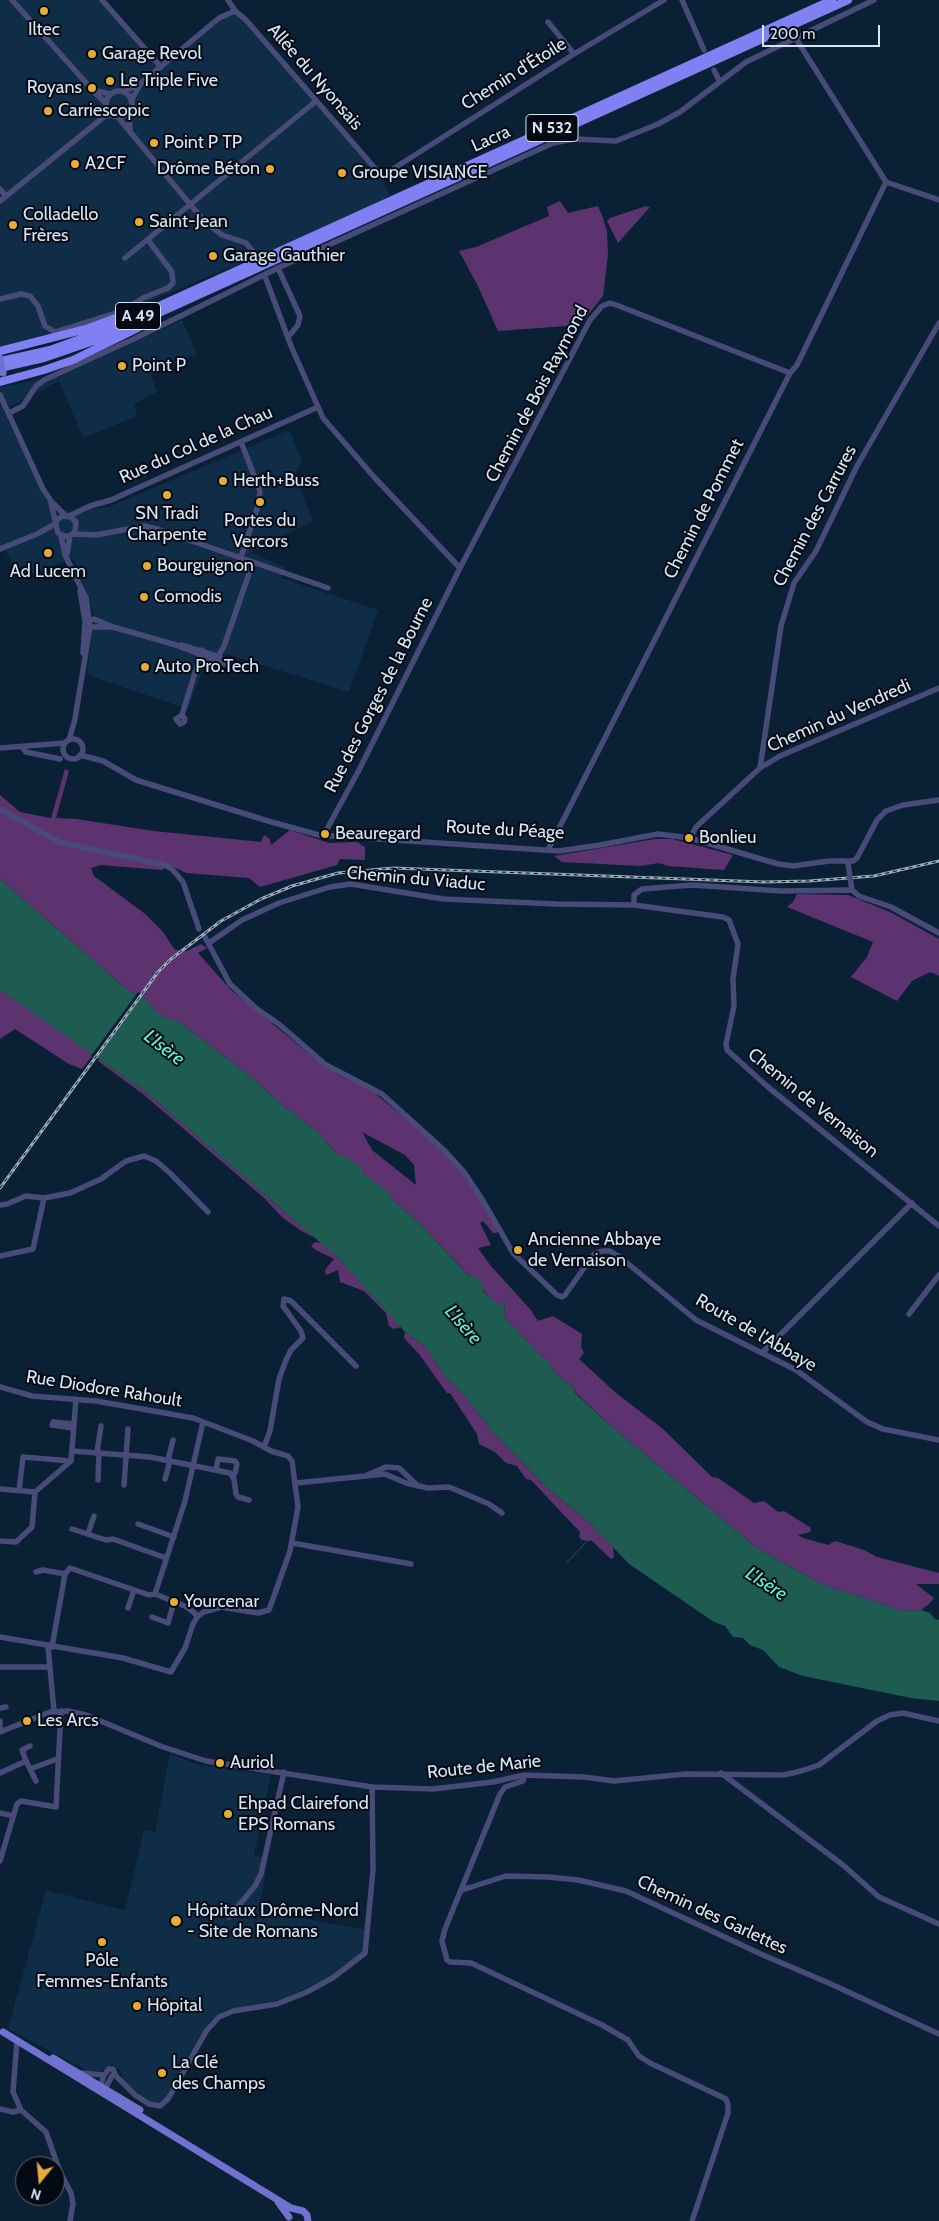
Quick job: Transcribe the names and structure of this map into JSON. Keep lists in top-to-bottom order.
{
  "streets": {
    "highway": ["N 532", "Lacra", "A 49"],
    "street": [
      "Chemin d'Étoile",
      "Allée du Nyonsais",
      "Chemin de Bois Raymond",
      "Rue du Col de la Chau",
      "Chemin de Pommet",
      "Chemin des Carrures",
      "Rue des Gorges de la Bourne",
      "Chemin du Vendredi",
      "Route du Péage",
      "Chemin du Viaduc",
      "Chemin de Vernaison",
      "Route de l'Abbaye",
      "Rue Diodore Rahoult",
      "Route de Marie",
      "Chemin des Garlettes"
    ]
  },
  "crossings": [
    ["Chemin d'Étoile", "Allée du Nyonsais"],
    ["N 532", "A 49"],
    ["Lacra", "A 49"],
    ["Chemin de Bois Raymond", "Chemin de Pommet"],
    ["Chemin de Bois Raymond", "Rue des Gorges de la Bourne"],
    ["Chemin de Pommet", "Route du Péage"],
    ["Chemin des Carrures", "Chemin du Vendredi"],
    ["Rue des Gorges de la Bourne", "Route du Péage"],
    ["Chemin du Vendredi", "Route du Péage"],
    ["Chemin du Viaduc", "Chemin de Vernaison"],
    ["Chemin du Viaduc", "Route de l'Abbaye"]
  ],
  "water": ["L'Isère"],
  "places": [
    "Iltec",
    "Garage Revol",
    "Le Triple Five",
    "Royans",
    "Carriescopic",
    "Point P TP",
    "A2CF",
    "Drôme Béton",
    "Groupe VISIANCE",
    "Saint-Jean",
    "Colladello Frères",
    "Garage Gauthier",
    "Point P",
    "Herth+Buss",
    "SN Tradi Charpente",
    "Portes du Vercors",
    "Ad Lucem",
    "Bourguignon",
    "Comodis",
    "Auto Pro.Tech",
    "Beauregard",
    "Bonlieu",
    "Ancienne Abbaye de Vernaison",
    "Yourcenar",
    "Les Arcs",
    "Auriol",
    "Ehpad Clairefond EPS Romans",
    "Hôpitaux Drôme-Nord - Site de Romans",
    "Pôle Femmes-Enfants",
    "Hôpital",
    "La Clé des Champs"
  ],
  "scale_bar": "200 m",
  "north": "bottom"
}
